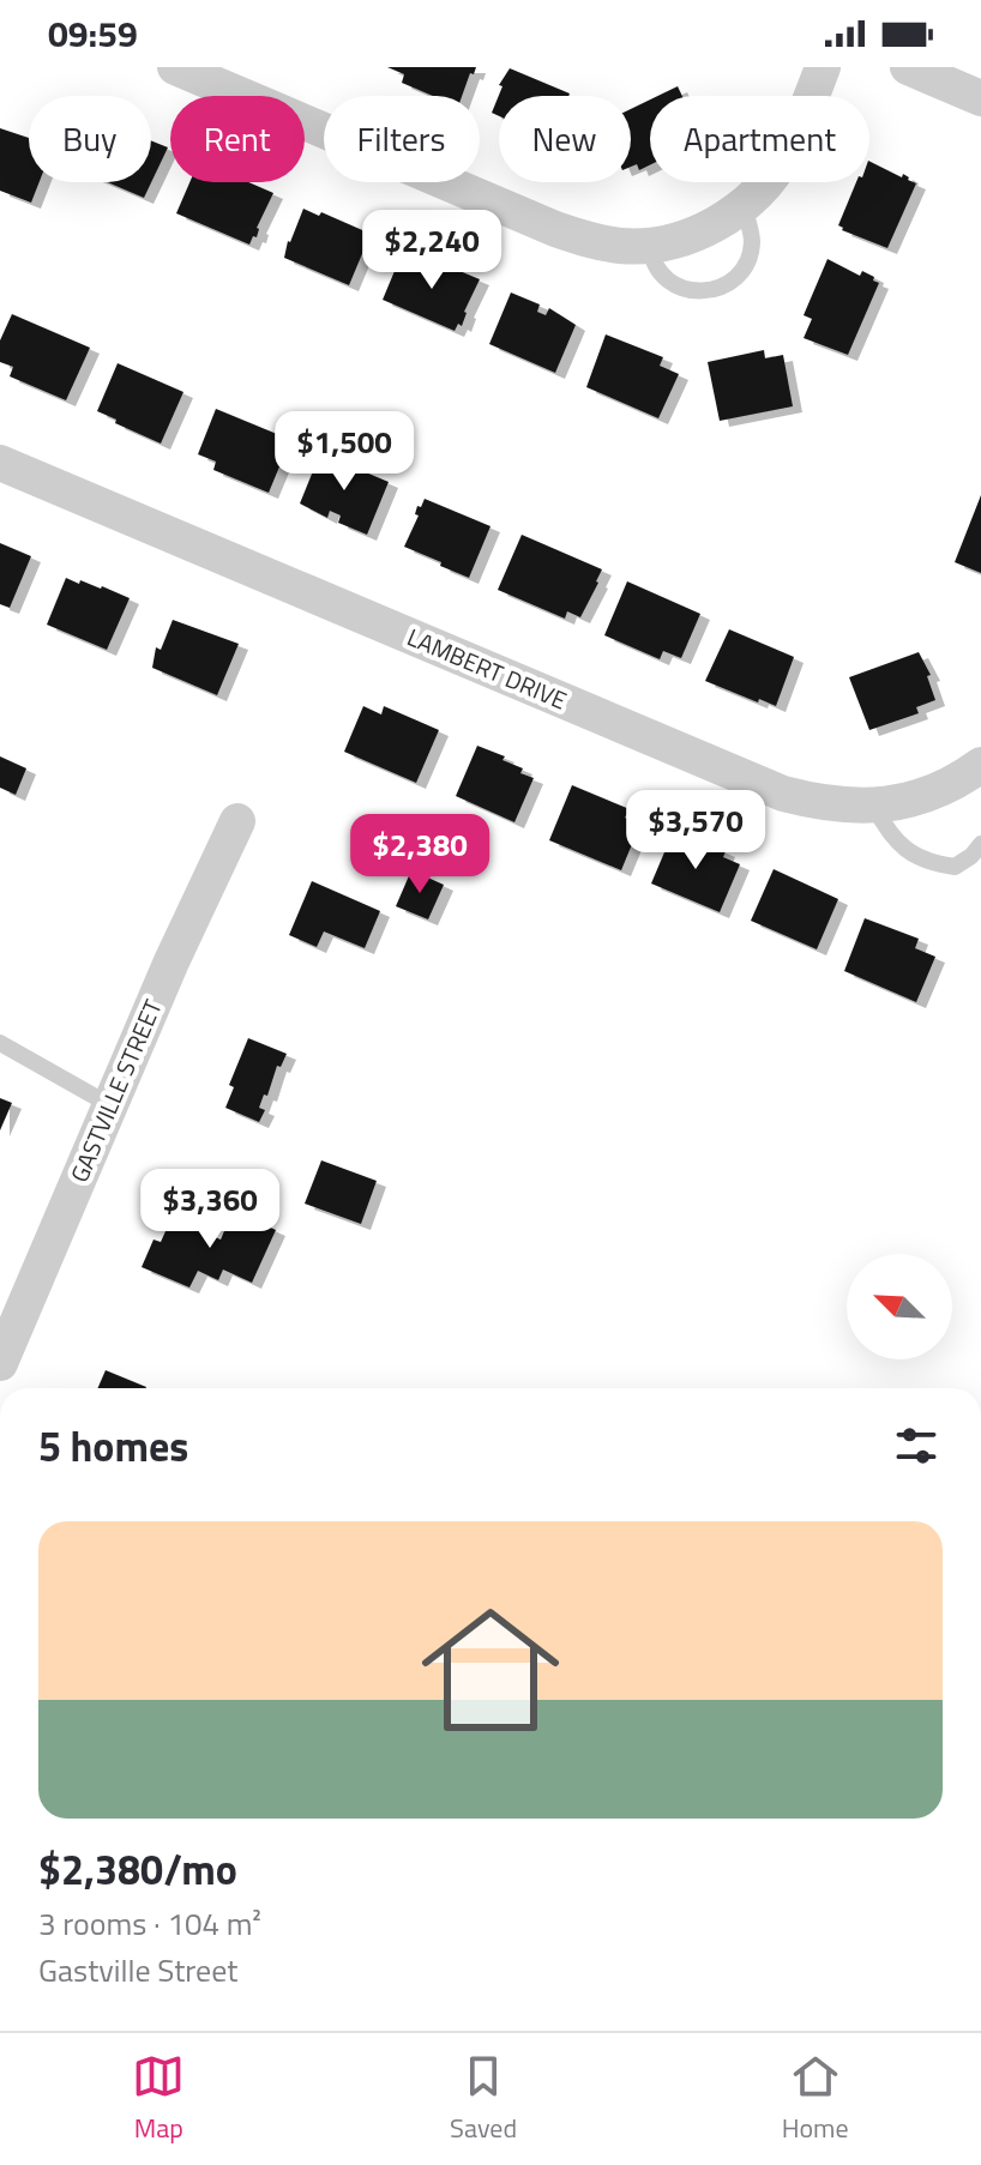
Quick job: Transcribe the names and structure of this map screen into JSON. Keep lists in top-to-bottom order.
{
  "streets": {
    "street": ["LAMBERT DRIVE", "GASTVILLE STREET"]
  },
  "north": "top left",
  "page": {
    "status": "09:59",
    "chip": [
      "Buy",
      "Rent",
      "Filters",
      "New",
      "Apartment"
    ],
    "price": [
      "$2,240",
      "$1,500",
      "$3,570",
      "$2,380",
      "$3,360"
    ],
    "heading": "5 homes",
    "list": [
      {
        "name": "$2,380/mo",
        "note": "3 rooms · 104 m² · Gastville Street"
      }
    ],
    "tabs": ["Map", "Saved", "Home"]
  }
}
